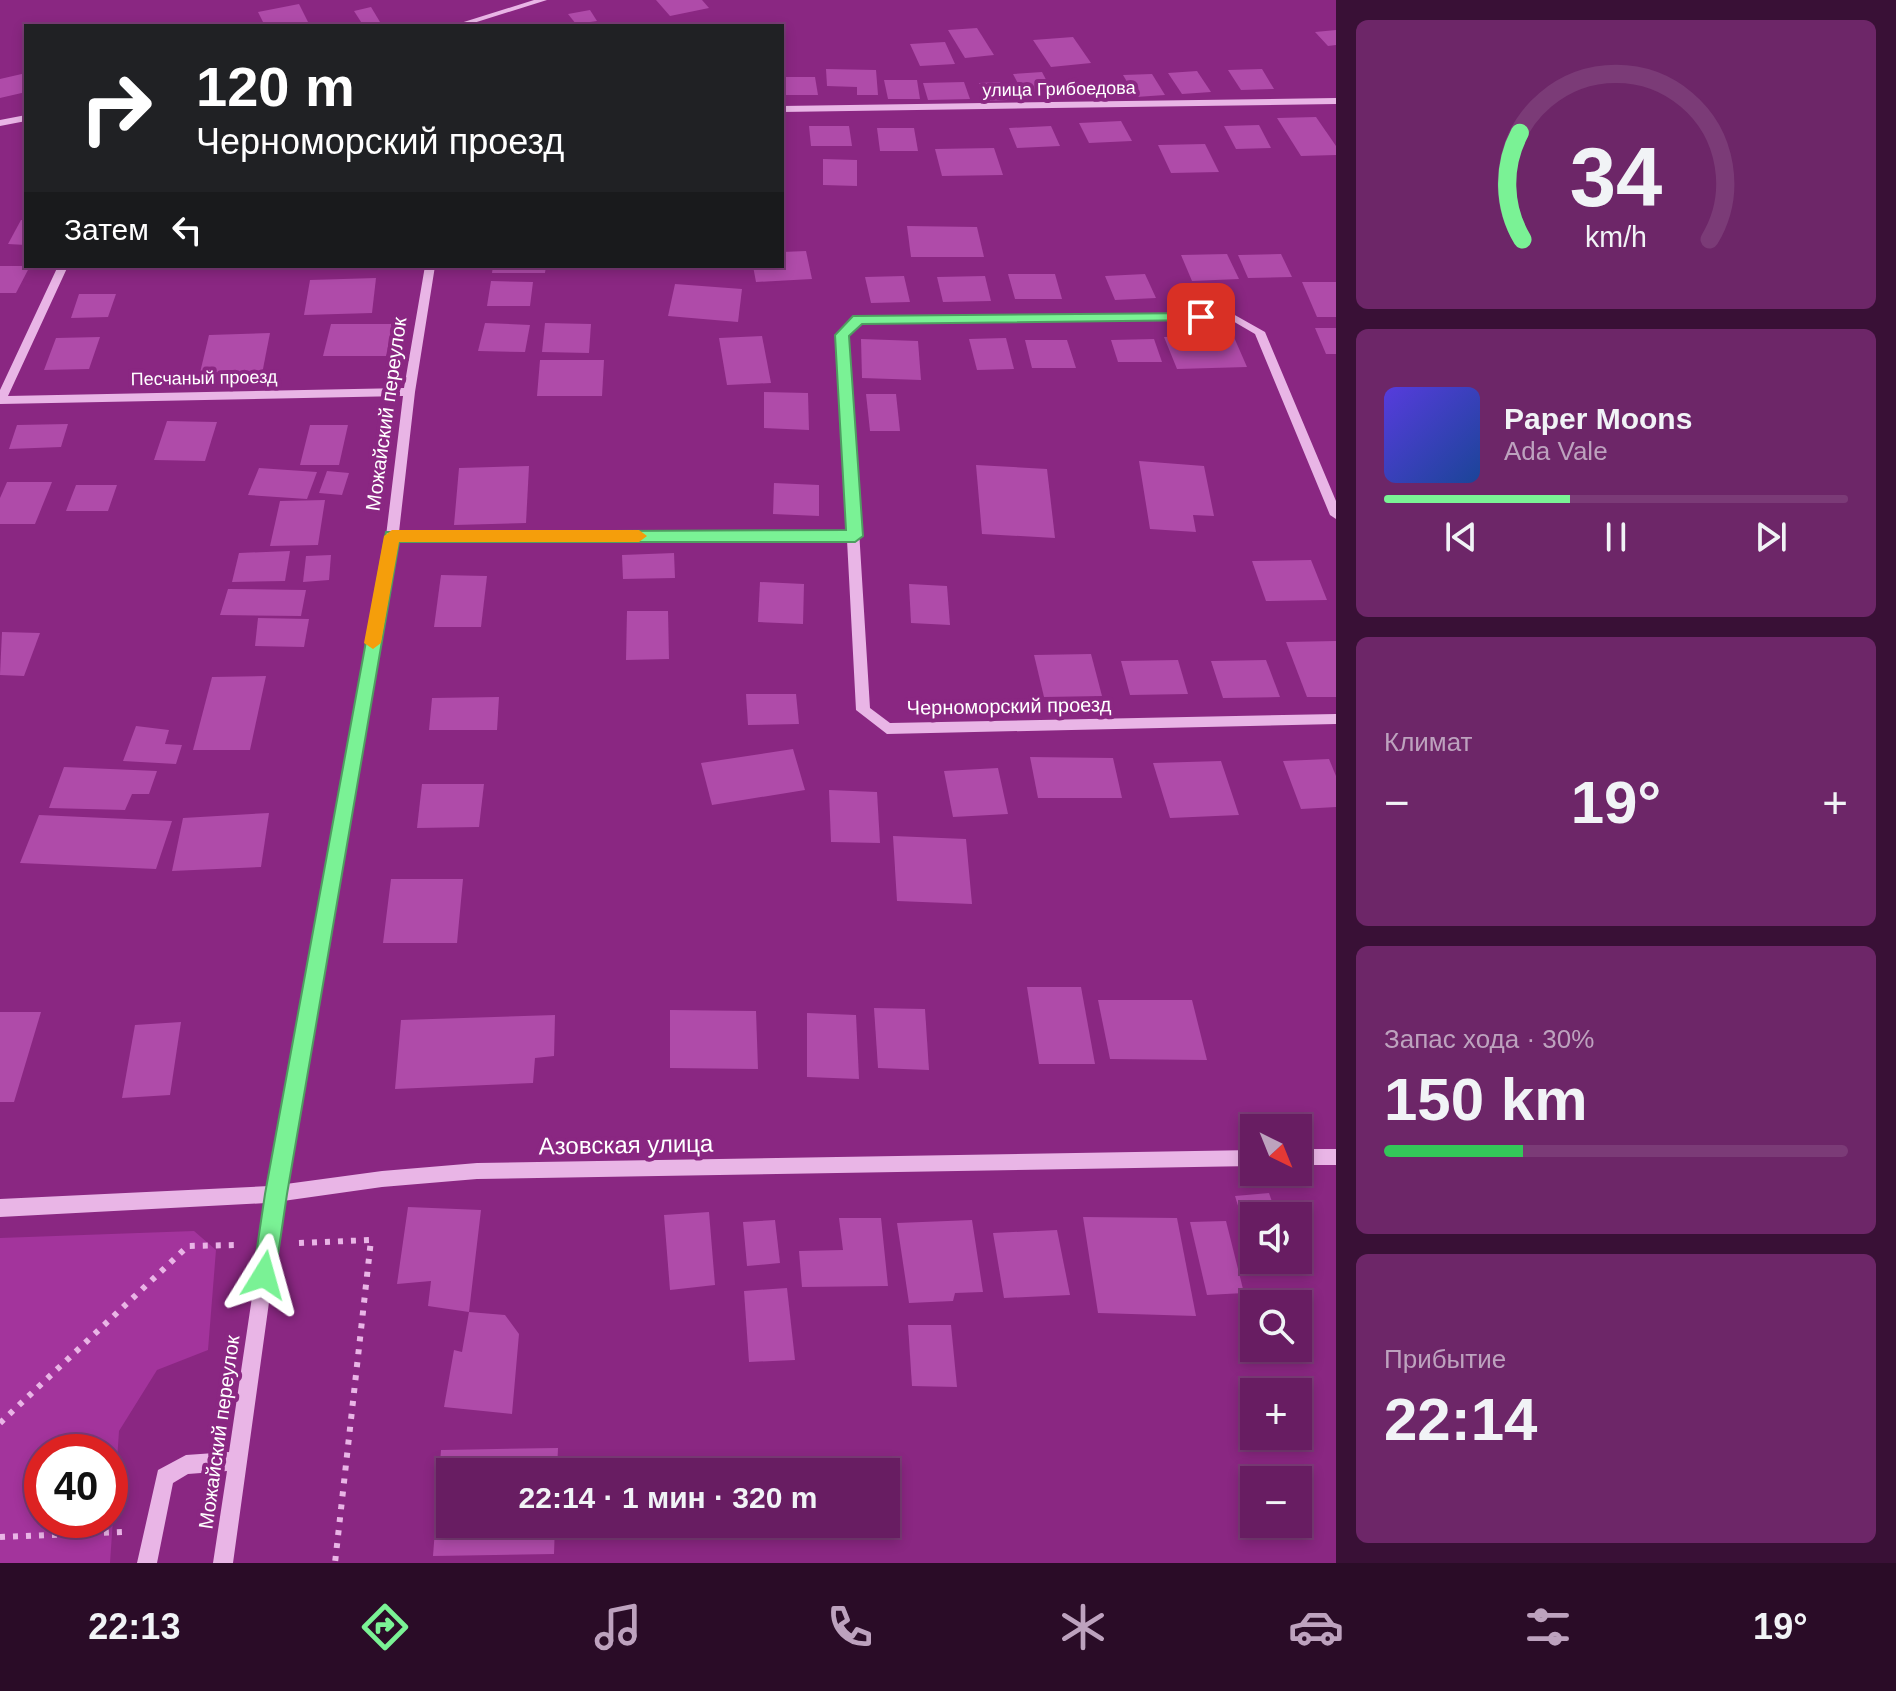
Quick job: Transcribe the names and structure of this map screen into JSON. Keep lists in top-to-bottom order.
{
  "streets": {
    "street": [
      "улица Грибоедова",
      "Песчаный проезд",
      "Можайский переулок",
      "Черноморский проезд",
      "Азовская улица"
    ]
  },
  "crossings": [
    ["Песчаный проезд", "Можайский переулок"],
    ["Можайский переулок", "Азовская улица"]
  ],
  "north": "bottom right",
  "page": {
    "turn": ["120 m", "Черноморский проезд"],
    "then": "Затем",
    "song": ["Paper Moons", "Ada Vale"],
    "tile": [
      "Климат",
      ["Запас хода · 30%", "150 km"],
      ["Прибытие", "22:14"]
    ],
    "heat": ["−", "19°", "+"],
    "map_buttons": ["+", "−"],
    "limit": "40",
    "trip": "22:14 · 1 мин · 320 m",
    "tabs": ["22:13", "19°"],
    "gauge": ["34", "km/h"]
  }
}
